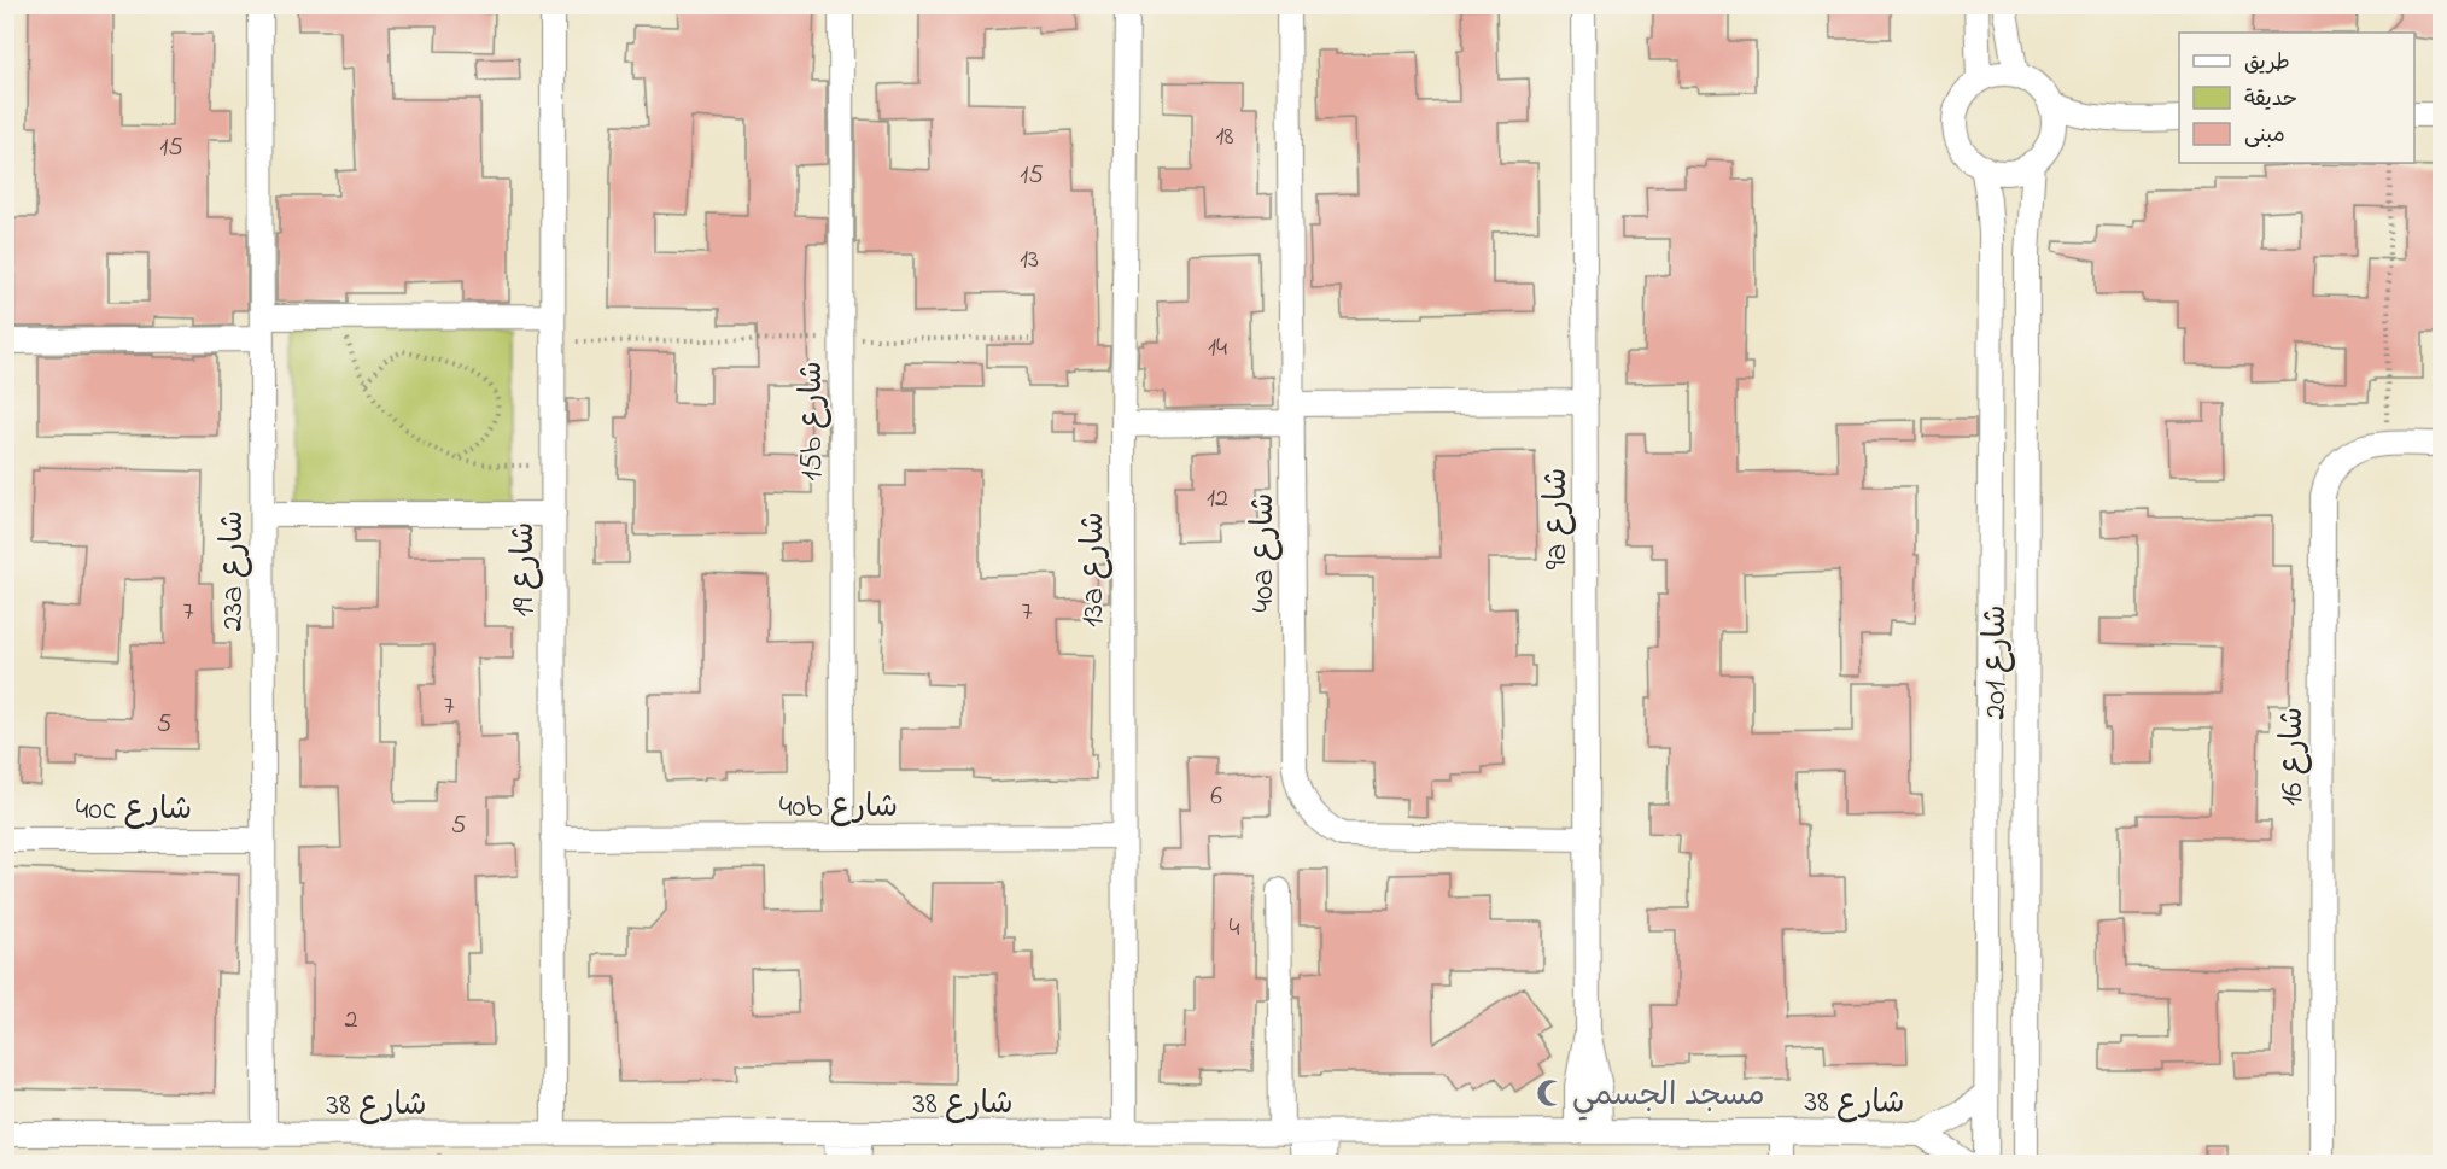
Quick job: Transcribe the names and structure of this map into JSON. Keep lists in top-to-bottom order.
{
  "streets": {
    "street": [
      "15b شارع",
      "9a شارع",
      "40a شارع",
      "شارع 19",
      "13a شارع",
      "23a شارع",
      "شارع 201",
      "شارع 16",
      "40b شارع",
      "40c شارع",
      "شارع 38"
    ]
  },
  "crossings": [
    ["15b شارع", "40b شارع"],
    ["9a شارع", "40a شارع"],
    ["9a شارع", "شارع 38"],
    ["شارع 19", "40b شارع"],
    ["شارع 19", "شارع 38"],
    ["13a شارع", "40b شارع"],
    ["13a شارع", "شارع 38"],
    ["23a شارع", "40c شارع"],
    ["23a شارع", "شارع 38"],
    ["شارع 201", "شارع 38"]
  ],
  "places": {
    "mosque": ["مسجد الجسمي"]
  },
  "house_numbers": [
    "18",
    "15",
    "15",
    "13",
    "14",
    "12",
    "7",
    "7",
    "7",
    "5",
    "6",
    "5",
    "4",
    "2"
  ],
  "legend": ["طريق", "حديقة", "مبنى"]
}
